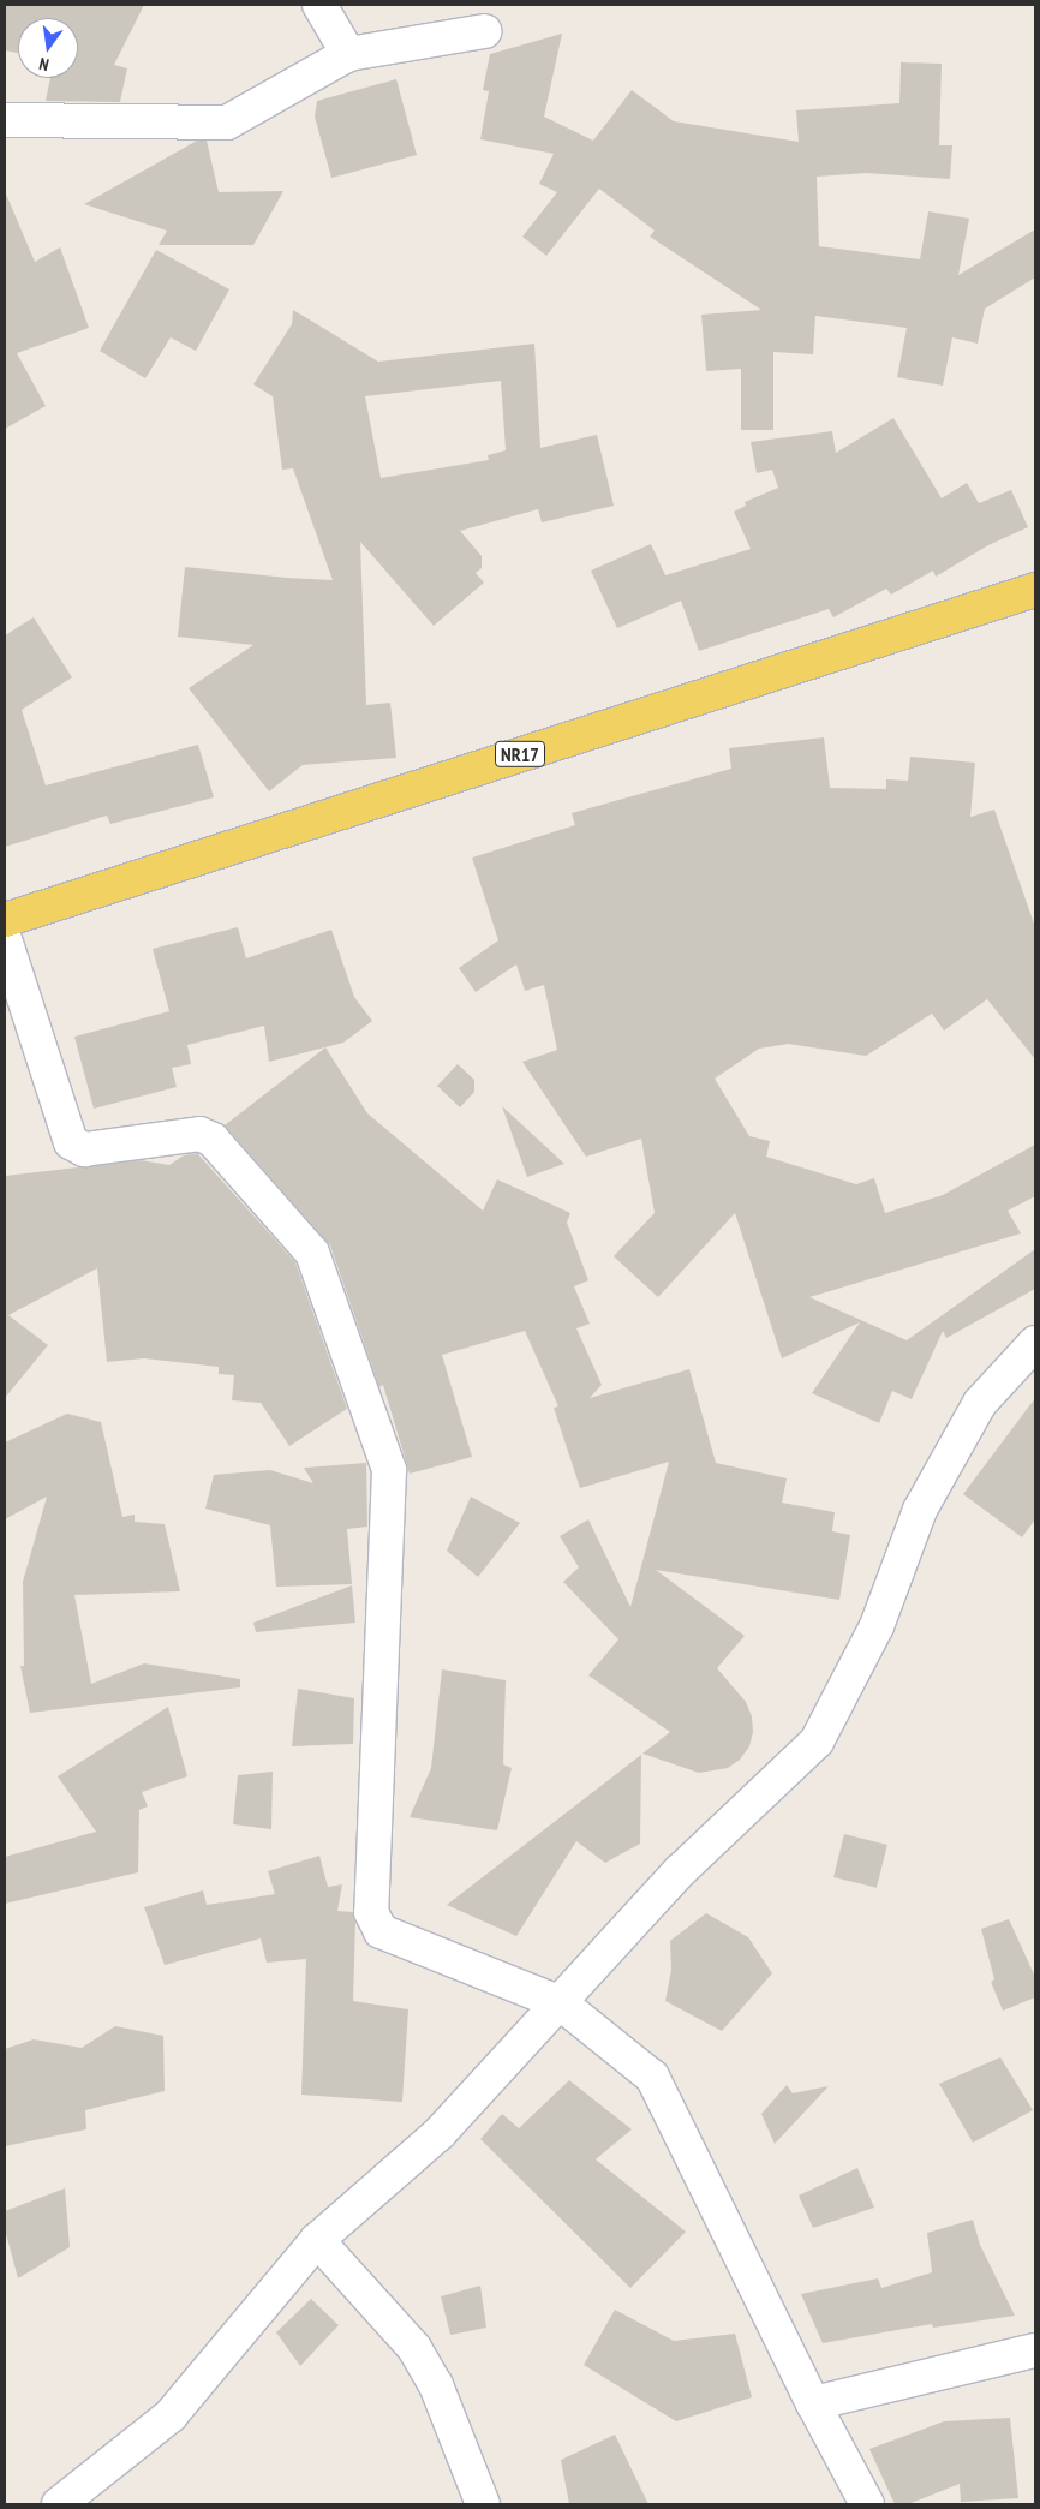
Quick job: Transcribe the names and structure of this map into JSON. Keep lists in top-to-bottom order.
{
  "streets": {
    "main road": ["NR17"]
  },
  "north": "bottom"
}
